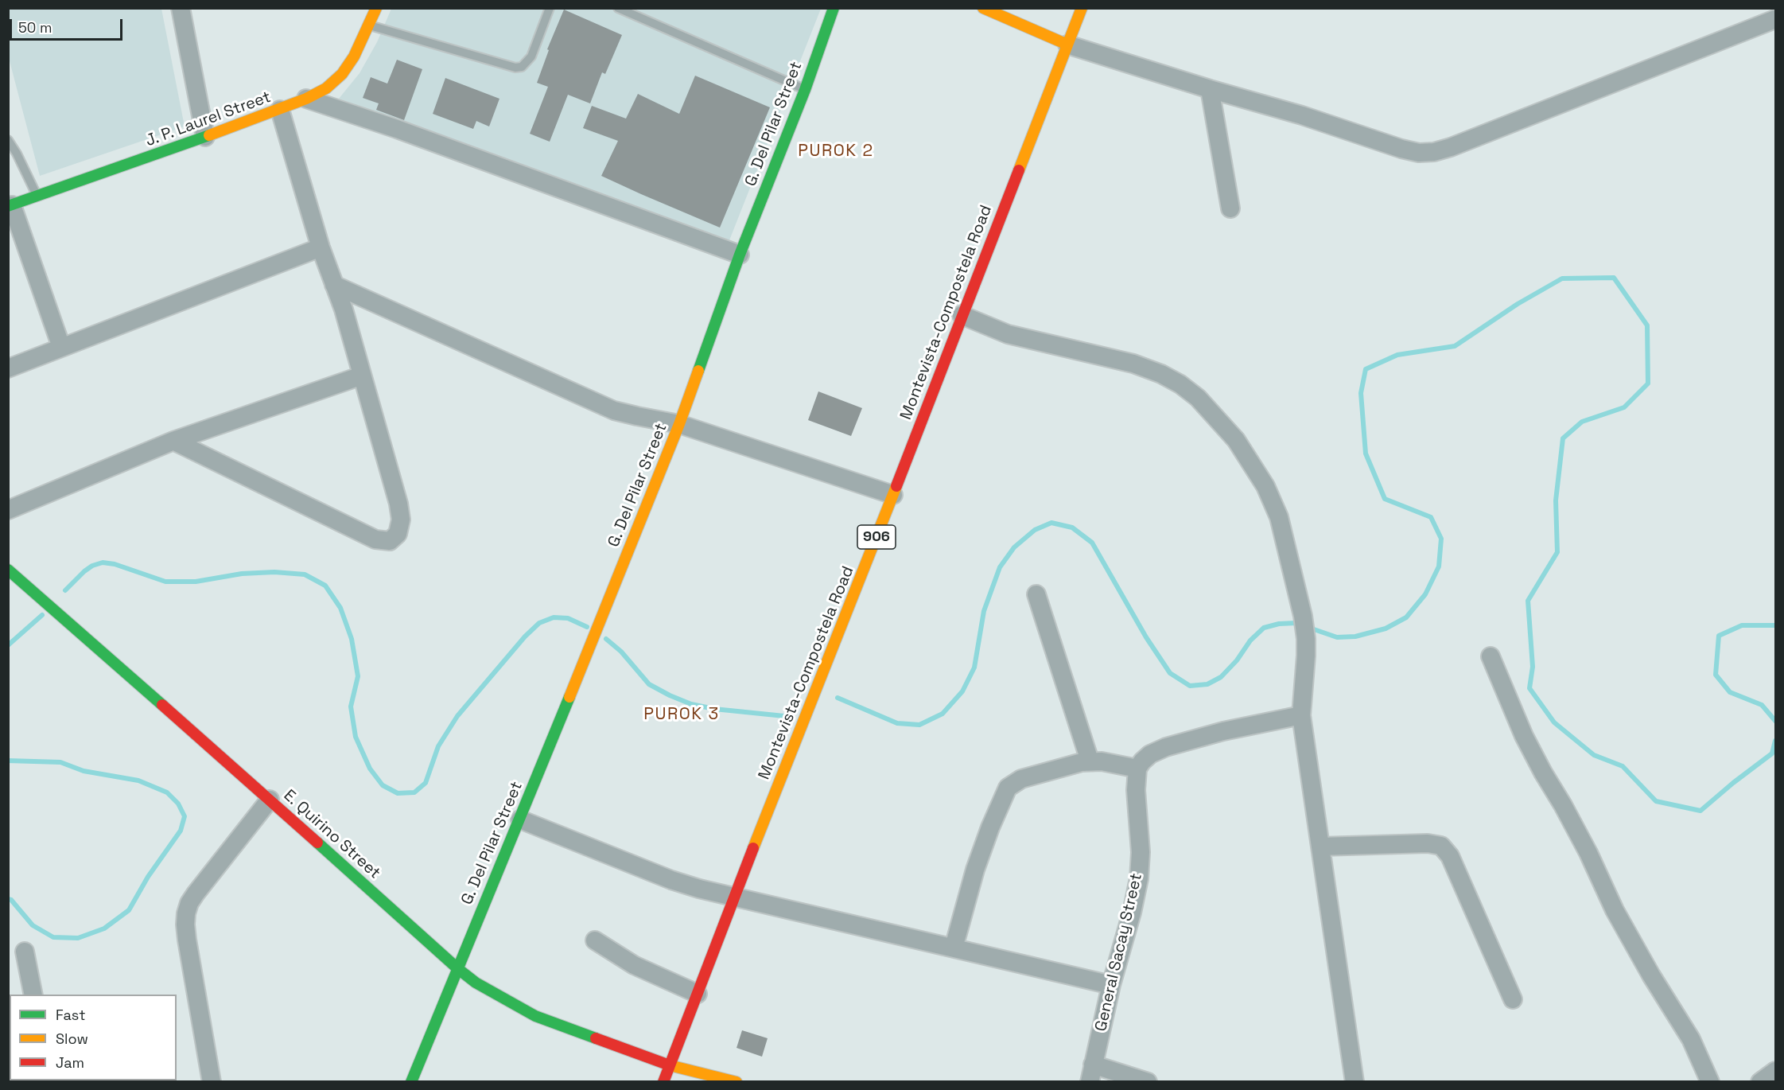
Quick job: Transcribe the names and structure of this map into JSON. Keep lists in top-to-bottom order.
{
  "streets": {
    "main road": [
      "J. P. Laurel Street",
      "G. Del Pilar Street",
      "Montevista-Compostela Road",
      "906",
      "E. Quirino Street"
    ],
    "street": ["General Sacay Street"]
  },
  "crossings": [
    ["G. Del Pilar Street", "E. Quirino Street"],
    ["Montevista-Compostela Road", "E. Quirino Street"]
  ],
  "districts": ["PUROK 2", "PUROK 3"],
  "legend": ["Fast", "Slow", "Jam"],
  "scale_bar": "50 m"
}
